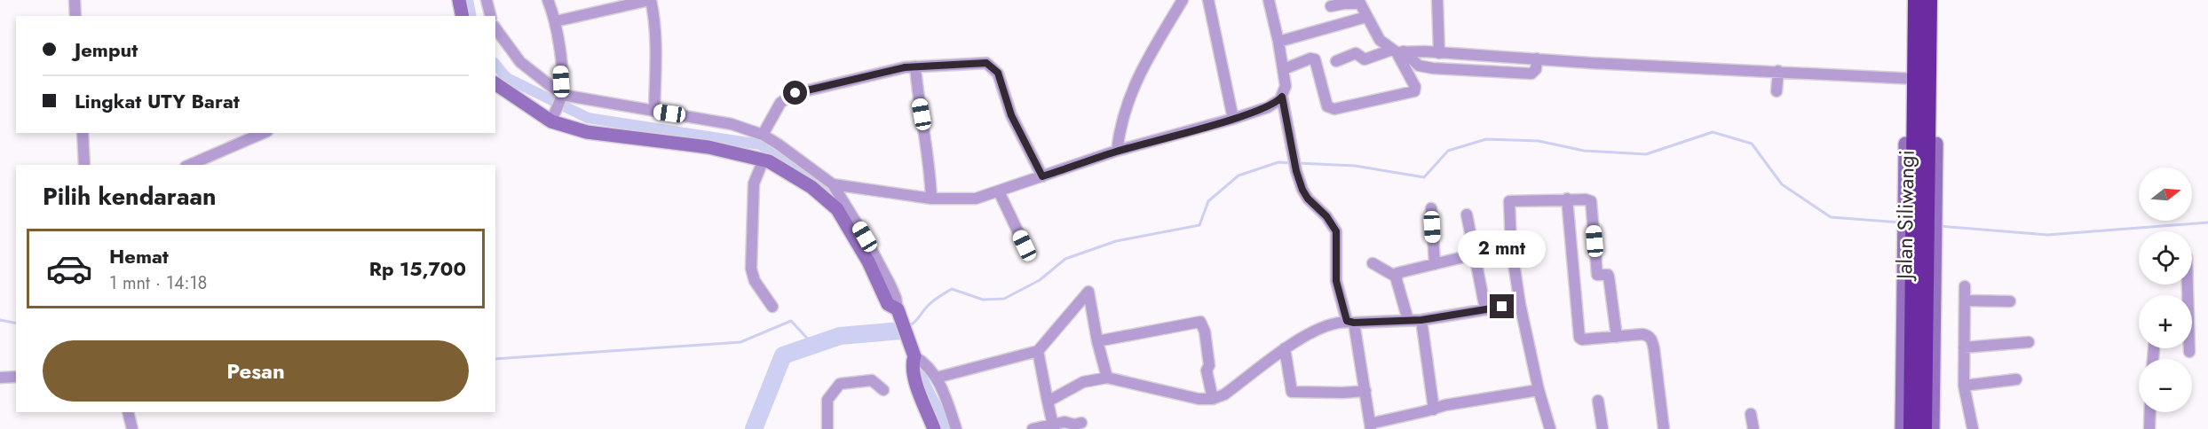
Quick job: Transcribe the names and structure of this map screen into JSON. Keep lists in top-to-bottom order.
{
  "streets": {
    "highway": ["Jalan Siliwangi"]
  },
  "north": "right",
  "page": {
    "banner": ["Jemput", "Lingkat UTY Barat"],
    "heading": "Pilih kendaraan",
    "map_buttons": ["+", "−"],
    "list": [
      {
        "name": "Hemat",
        "note": "1 mnt · 14:18",
        "value": "Rp 15,700"
      }
    ],
    "bubble": "2 mnt",
    "buttons": "Pesan"
  }
}
